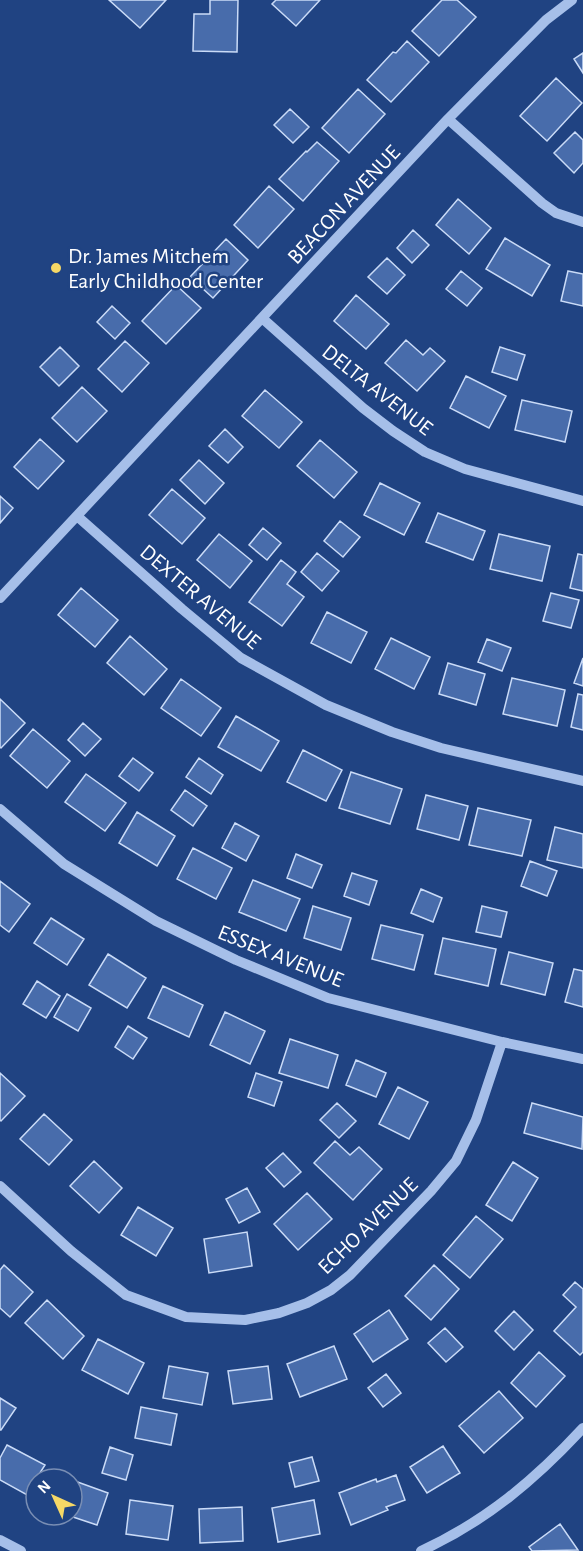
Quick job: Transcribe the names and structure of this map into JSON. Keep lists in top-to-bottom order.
{
  "streets": {
    "street": [
      "BEACON AVENUE",
      "DELTA AVENUE",
      "DEXTER AVENUE",
      "ESSEX AVENUE",
      "ECHO AVENUE"
    ]
  },
  "crossings": [
    ["BEACON AVENUE", "DELTA AVENUE"],
    ["BEACON AVENUE", "DEXTER AVENUE"],
    ["ESSEX AVENUE", "ECHO AVENUE"]
  ],
  "places": ["Dr. James Mitchem Early Childhood Center"],
  "north": "top left"
}
